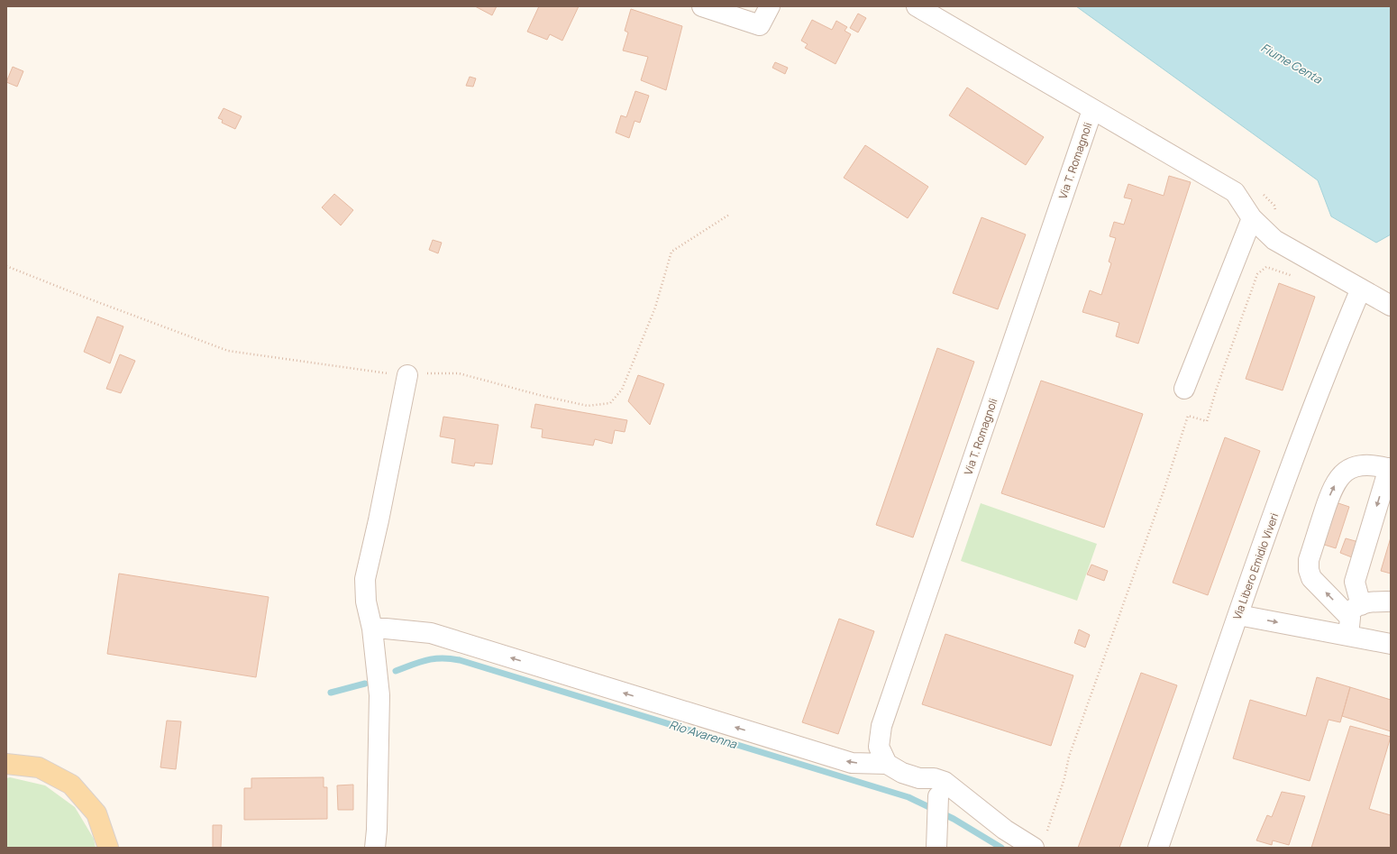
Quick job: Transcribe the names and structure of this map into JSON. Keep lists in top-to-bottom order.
{
  "streets": {
    "street": ["Via T. Romagnoli", "Via Libero Emidio Viveri"]
  },
  "water": ["Fiume Centa", "Rio Avarenna"]
}
